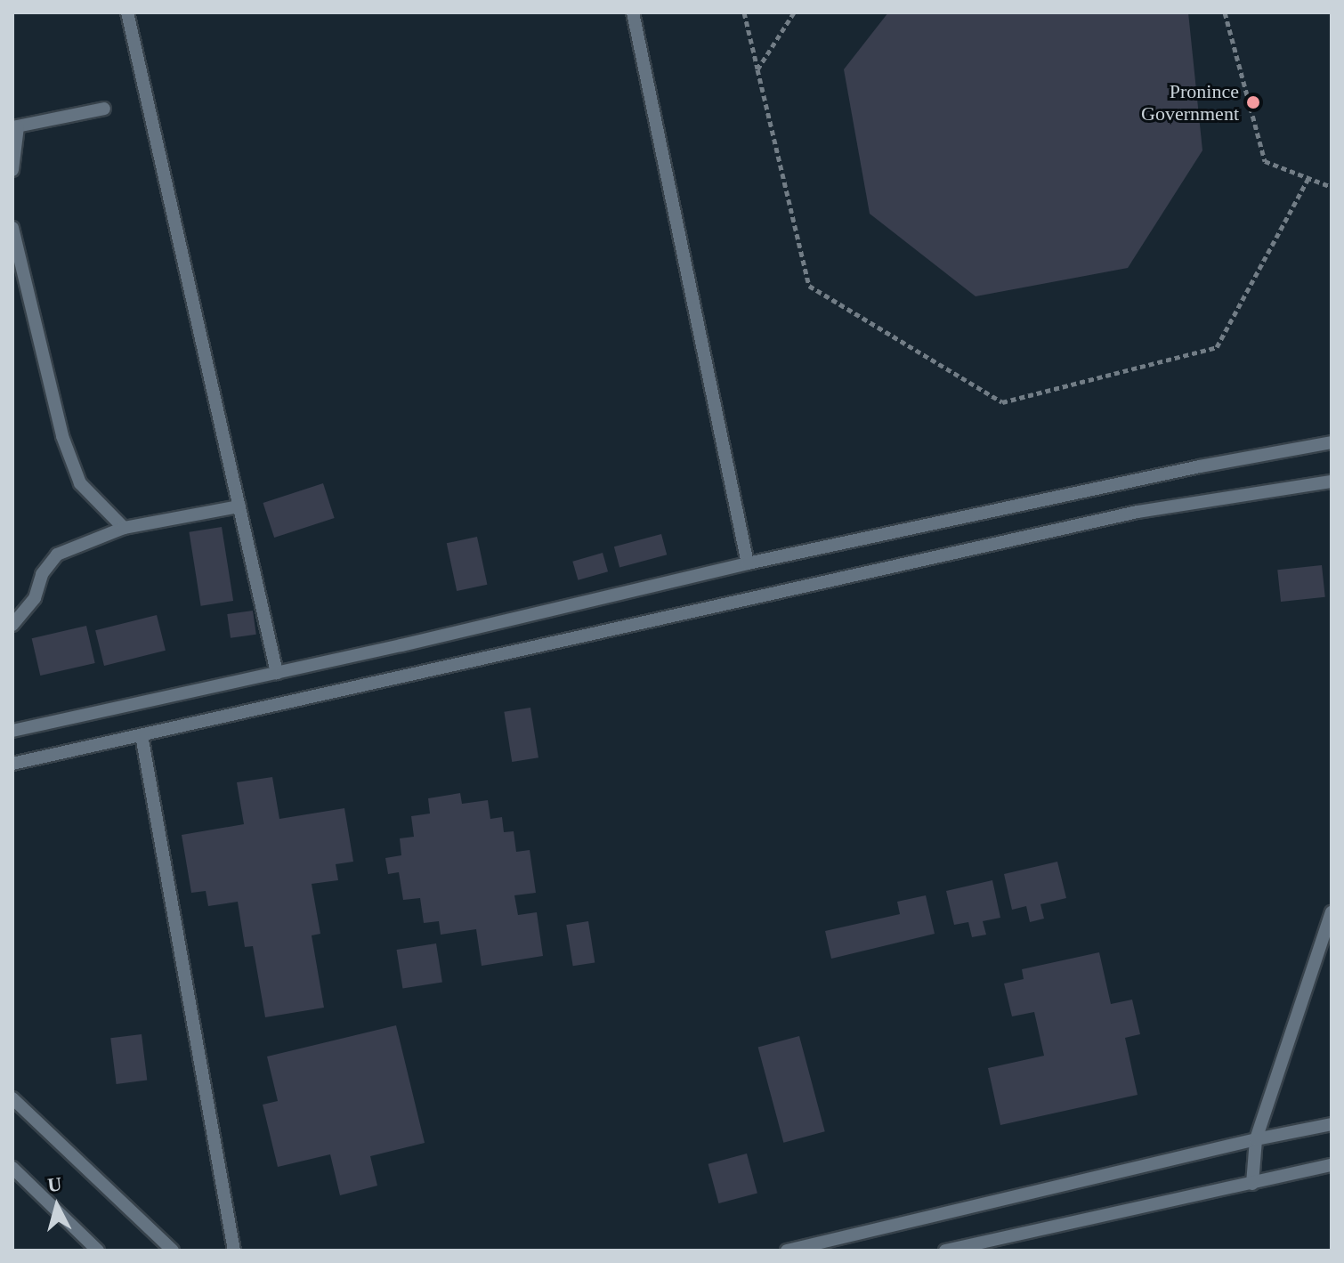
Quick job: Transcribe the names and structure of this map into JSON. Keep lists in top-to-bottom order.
{
  "places": ["Pronince Government"],
  "north": "top"
}
